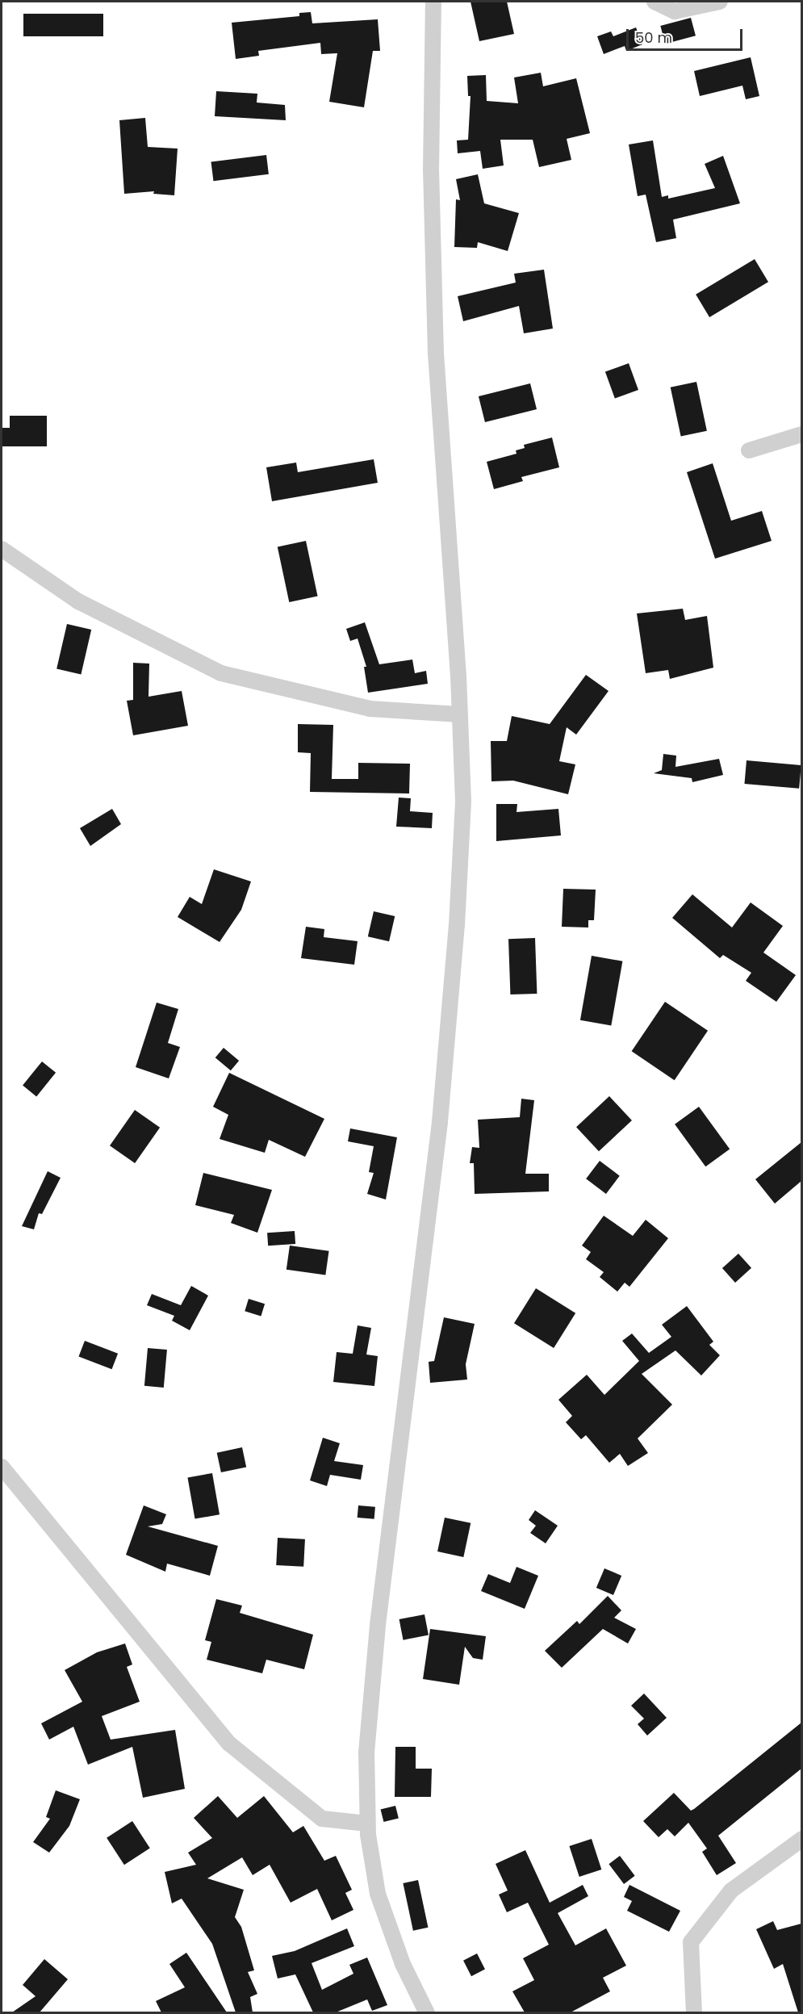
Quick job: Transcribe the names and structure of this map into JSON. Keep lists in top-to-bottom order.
{
  "scale_bar": "50 m"
}
